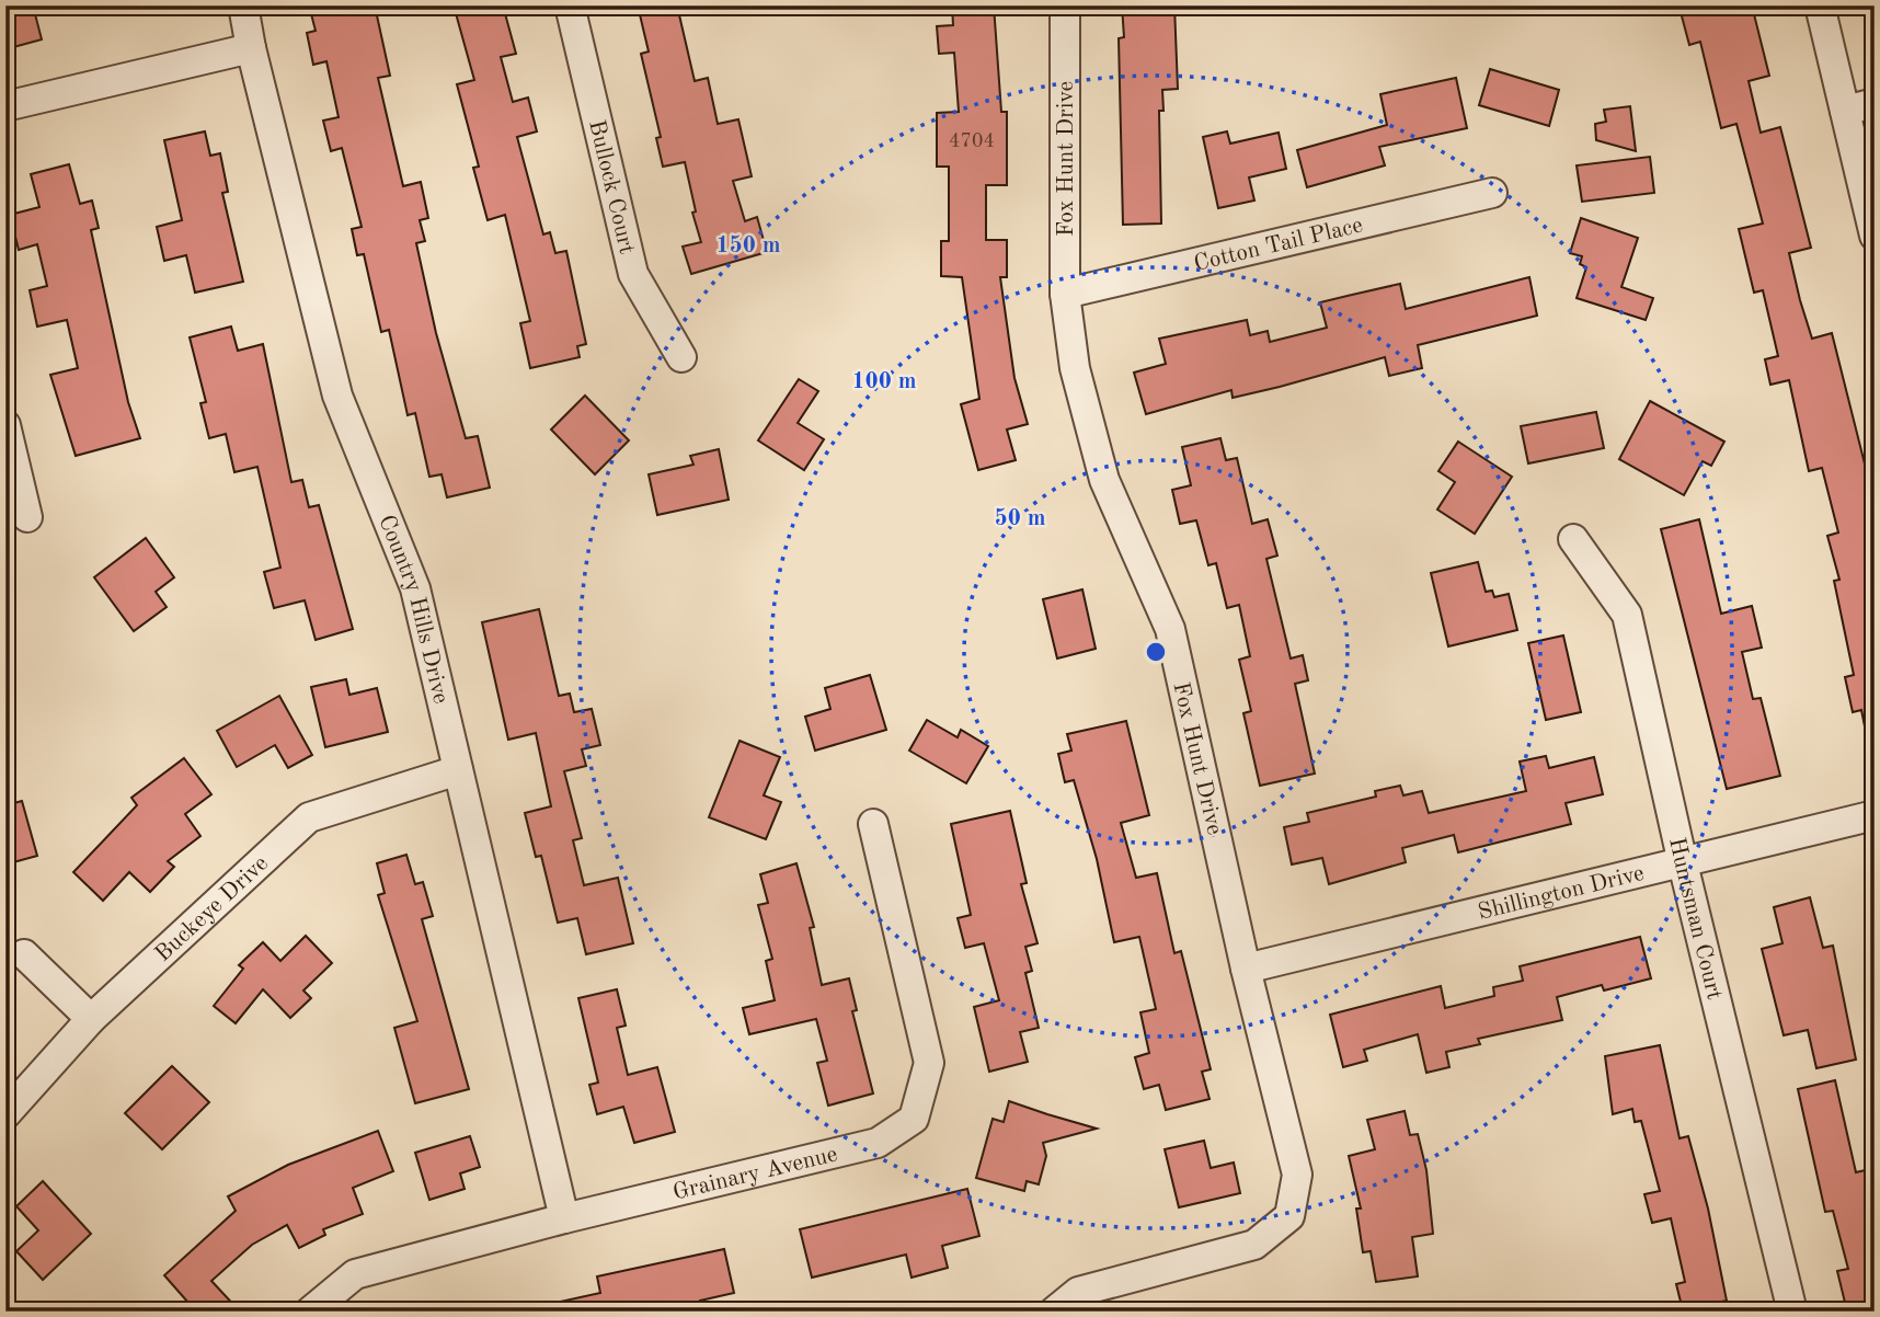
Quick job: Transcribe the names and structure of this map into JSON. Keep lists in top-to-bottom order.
{
  "streets": {
    "street": [
      "Fox Hunt Drive",
      "Bullock Court",
      "Cotton Tail Place",
      "Country Hills Drive",
      "Shillington Drive",
      "Buckeye Drive",
      "Huntsman Court",
      "Grainary Avenue"
    ]
  },
  "crossings": [
    ["Fox Hunt Drive", "Cotton Tail Place"],
    ["Fox Hunt Drive", "Shillington Drive"],
    ["Country Hills Drive", "Buckeye Drive"],
    ["Country Hills Drive", "Grainary Avenue"],
    ["Shillington Drive", "Huntsman Court"]
  ],
  "house_numbers": ["4704"],
  "rings": ["150 m", "100 m", "50 m"]
}
